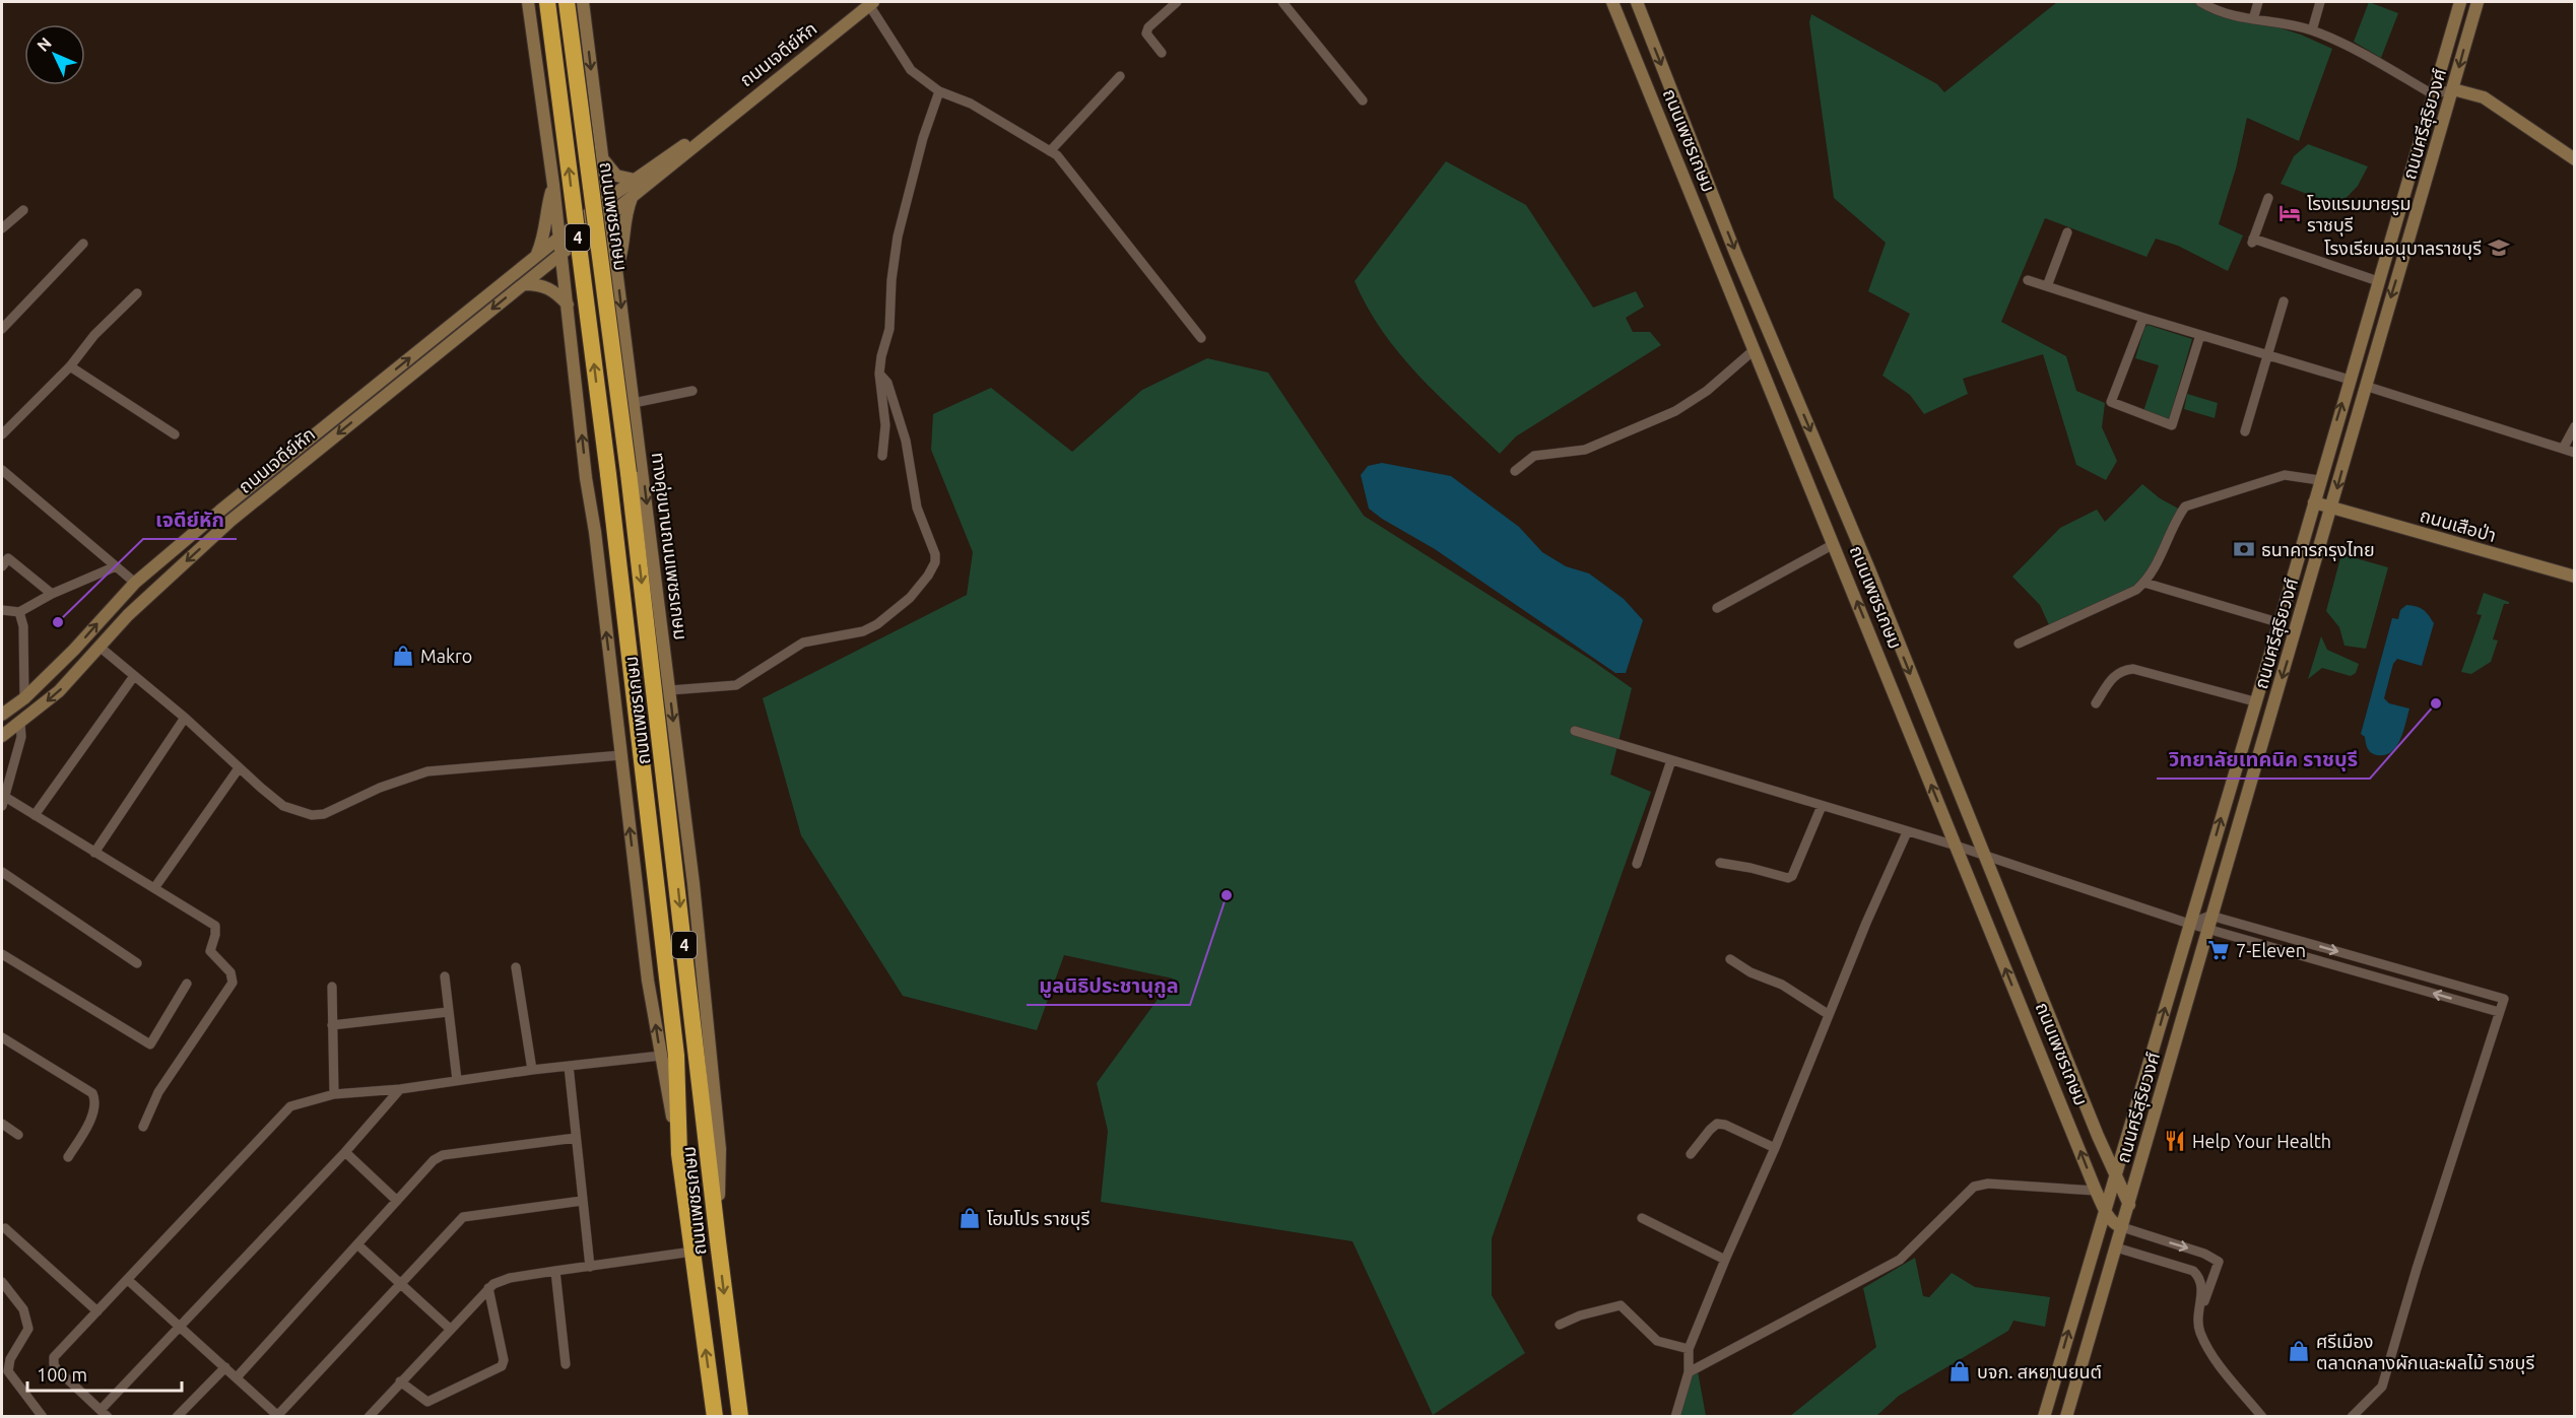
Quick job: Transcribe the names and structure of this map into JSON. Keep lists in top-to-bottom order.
{
  "streets": {
    "highway": ["ถนนเพชรเกษม", "4"],
    "main road": [
      "ถนนเจดีย์หัก",
      "ถนนศรีสุริยวงศ์",
      "ถนนเสือป่า",
      "ทางคู่ขนานถนนเพชรเกษม"
    ]
  },
  "crossings": [
    ["ถนนเจดีย์หัก", "4"],
    ["ถนนเจดีย์หัก", "ทางคู่ขนานถนนเพชรเกษม"],
    ["ถนนศรีสุริยวงศ์", "ถนนเพชรเกษม"],
    ["ถนนศรีสุริยวงศ์", "ถนนเสือป่า"],
    ["ถนนเพชรเกษม", "4"],
    ["ถนนเพชรเกษม", "ทางคู่ขนานถนนเพชรเกษม"]
  ],
  "places": {
    "hotel": ["โรงแรมมายรูม ราชบุรี"],
    "school or university": ["โรงเรียนอนุบาลราชบุรี"],
    "bank": ["ธนาคารกรุงไทย"],
    "other": ["เจดีย์หัก", "วิทยาลัยเทคนิค ราชบุรี", "มูลนิธิประชานุกูล"],
    "shop": [
      "Makro",
      "โฮมโปร ราชบุรี",
      "ศรีเมือง ตลาดกลางผักและผลไม้ ราชบุรี",
      "บจก. สหยานยนต์"
    ],
    "supermarket": ["7-Eleven"],
    "restaurant": ["Help Your Health"]
  },
  "scale_bar": "100 m",
  "north": "top left"
}
